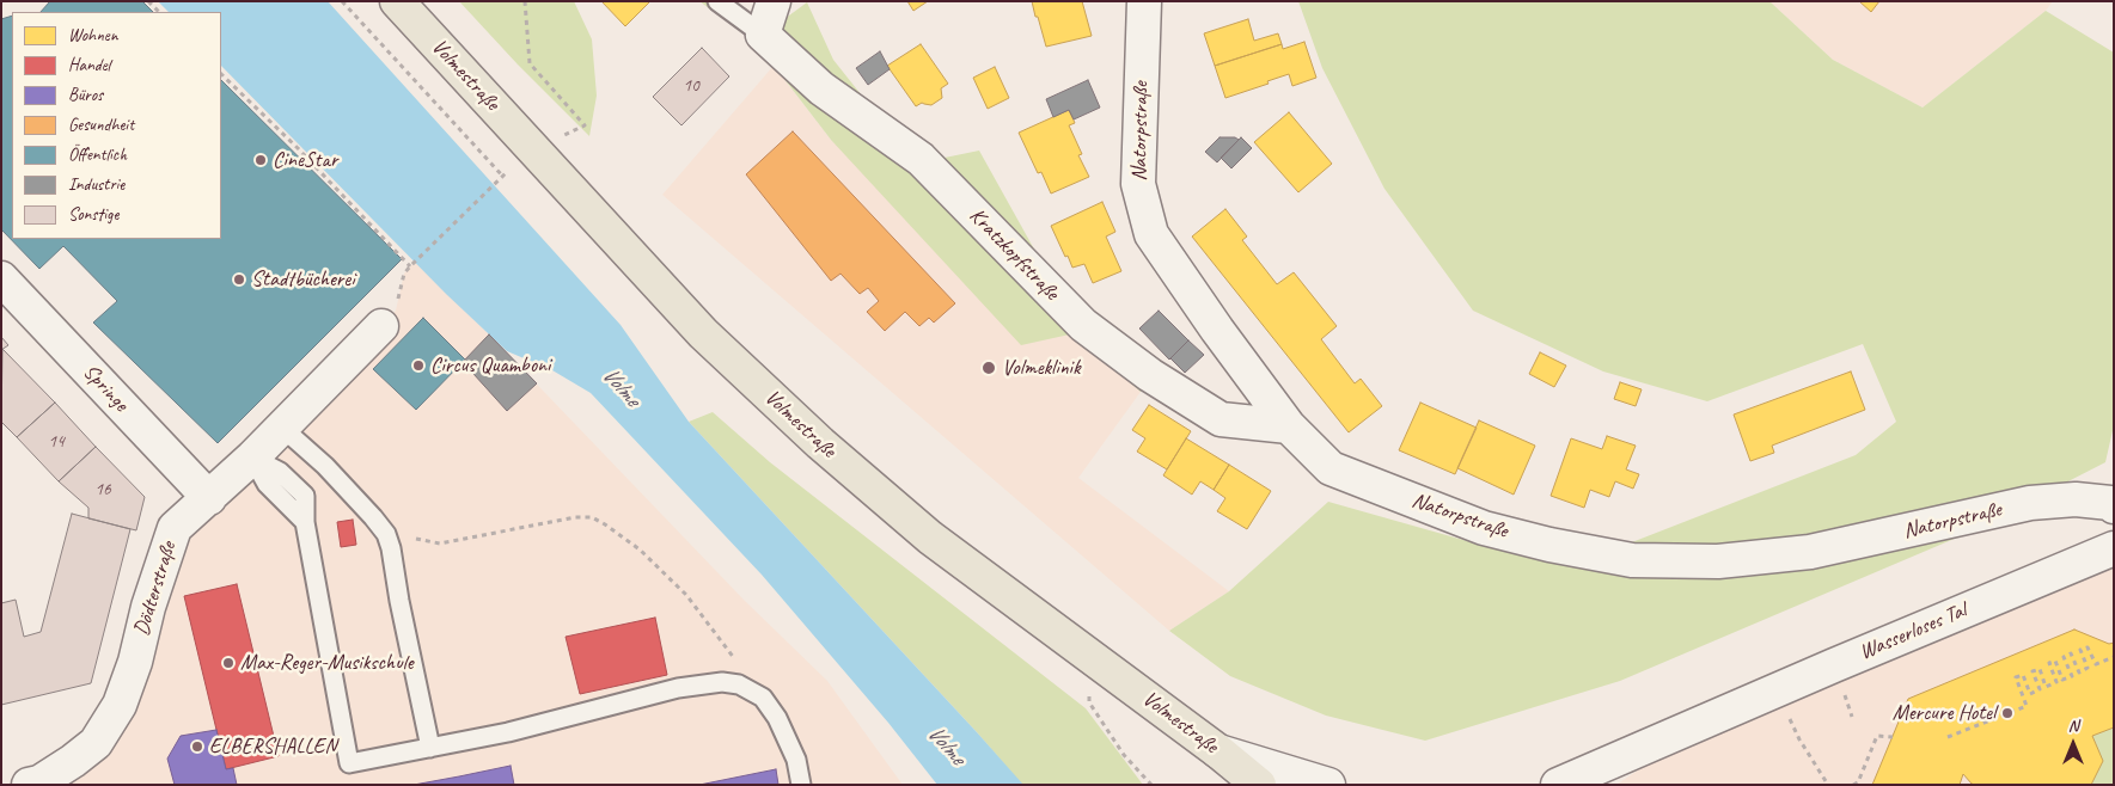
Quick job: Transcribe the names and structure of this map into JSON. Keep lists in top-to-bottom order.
{
  "streets": {
    "main road": ["Volmestraße"],
    "street": [
      "Natorpstraße",
      "Kratzkopfstraße",
      "Springe",
      "Dödterstraße",
      "Wasserloses Tal"
    ]
  },
  "crossings": [
    ["Natorpstraße", "Kratzkopfstraße"],
    ["Springe", "Dödterstraße"]
  ],
  "water": ["Volme"],
  "places": [
    "CineStar",
    "Stadtbücherei",
    "Circus Quamboni",
    "Volmeklinik",
    "Max-Reger-Musikschule",
    "Mercure Hotel",
    "ELBERSHALLEN"
  ],
  "house_numbers": ["10", "14", "16"],
  "legend": [
    "Wohnen",
    "Handel",
    "Büros",
    "Gesundheit",
    "Öffentlich",
    "Industrie",
    "Sonstige"
  ],
  "north": "top"
}
